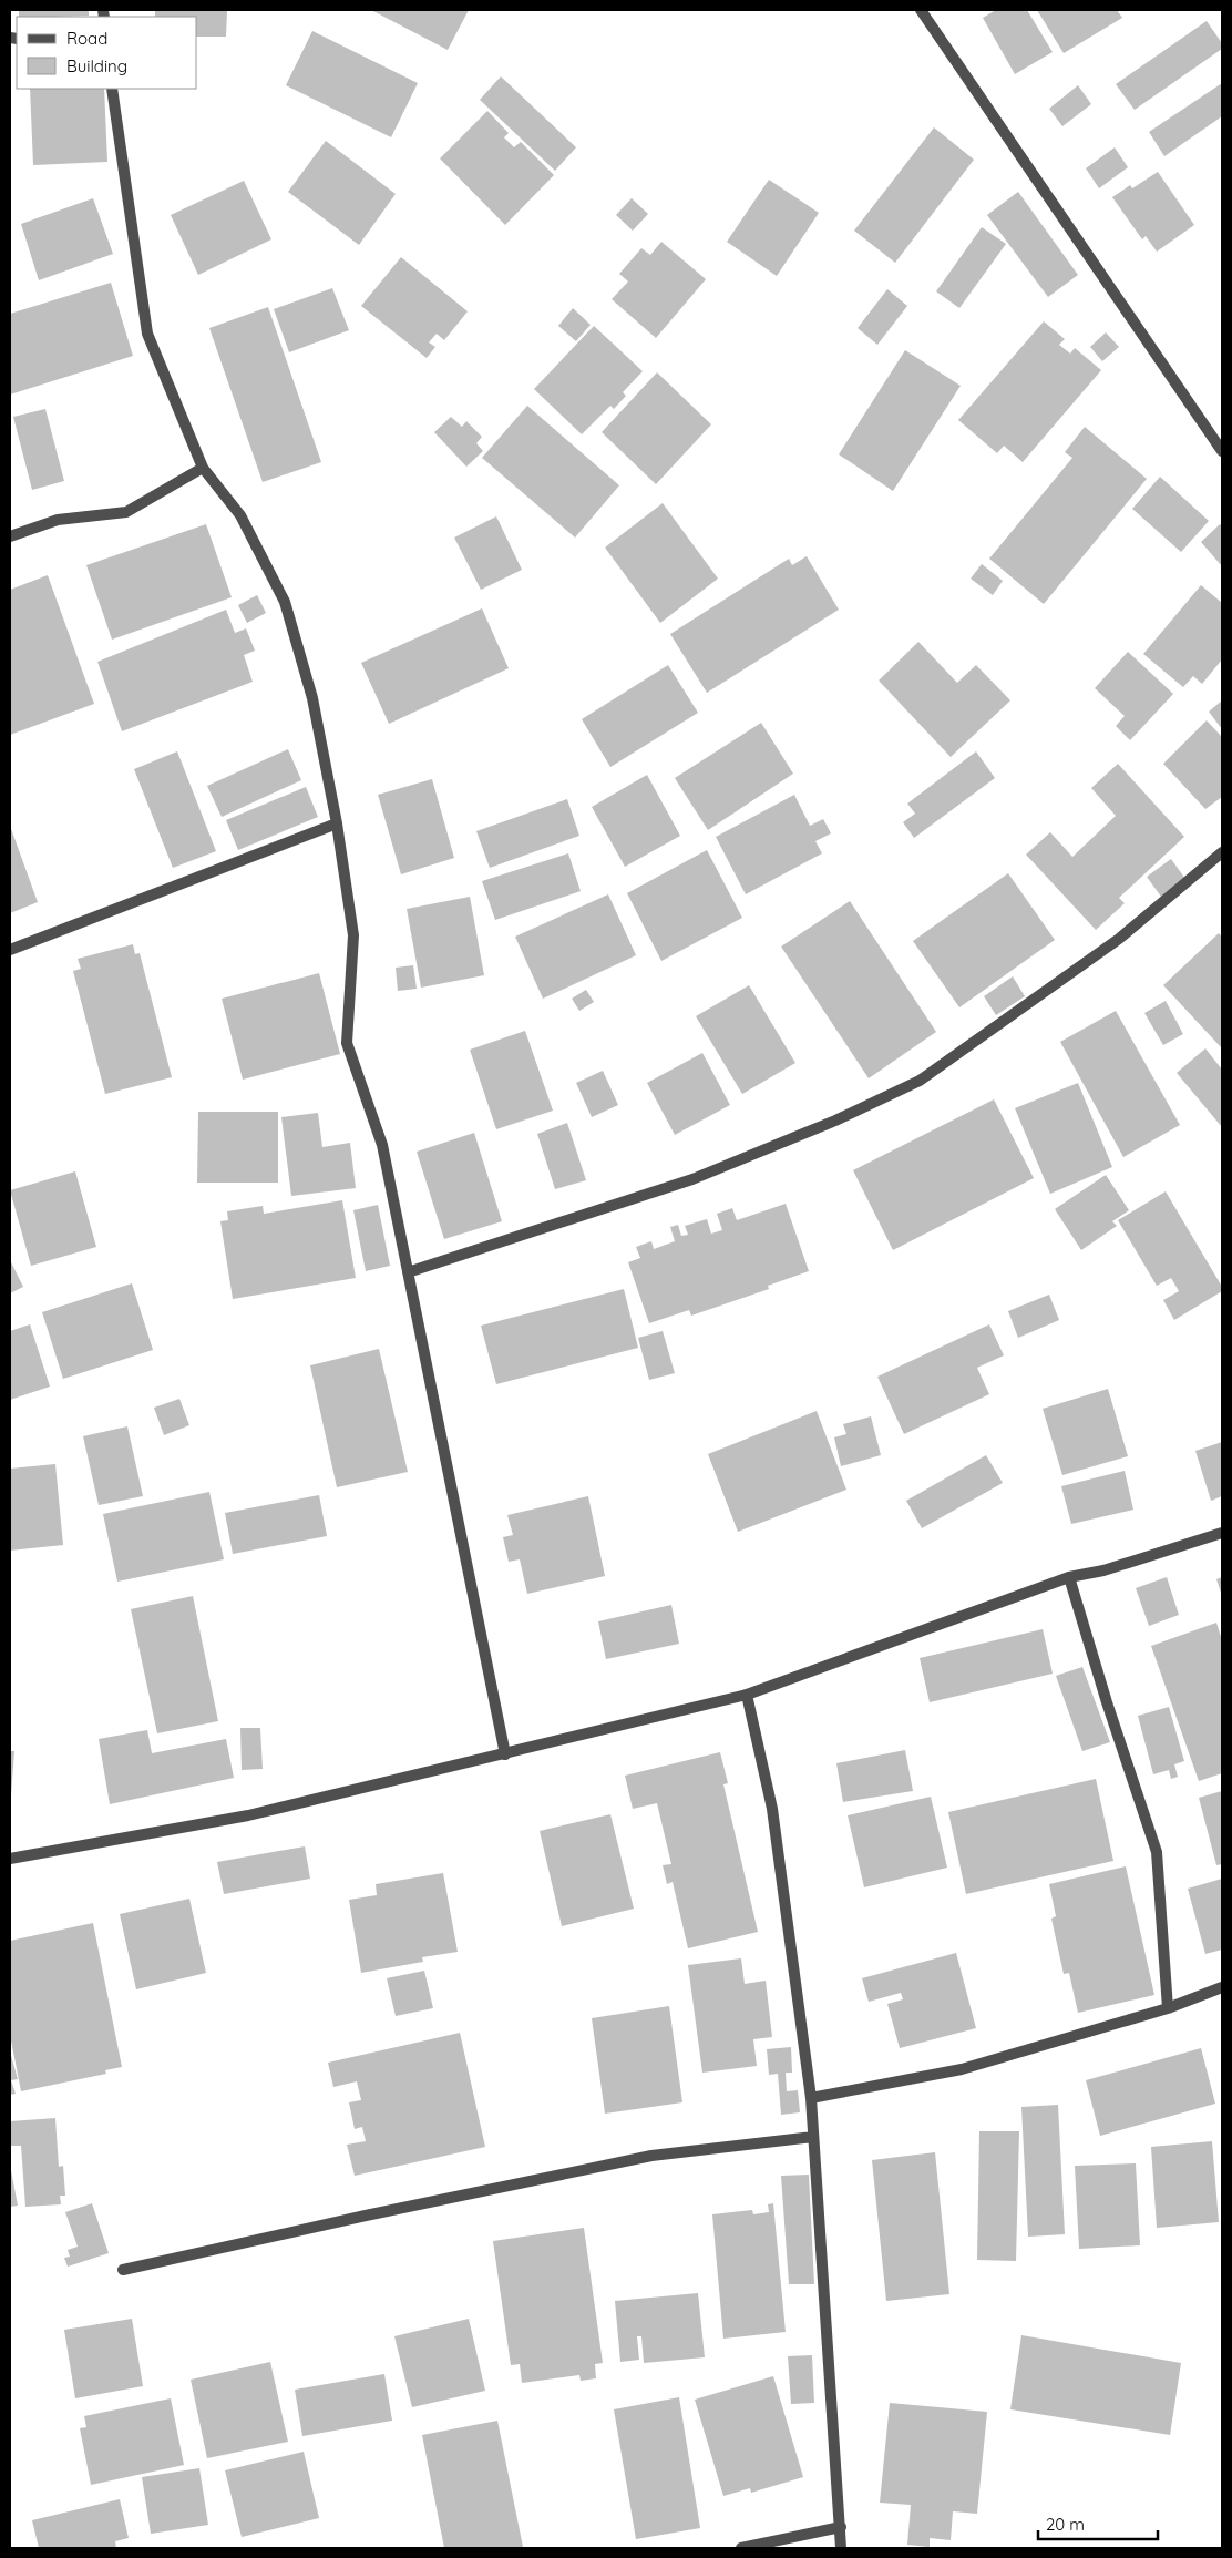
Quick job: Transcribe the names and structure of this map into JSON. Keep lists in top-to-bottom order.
{
  "legend": ["Road", "Building"],
  "scale_bar": "20 m"
}
